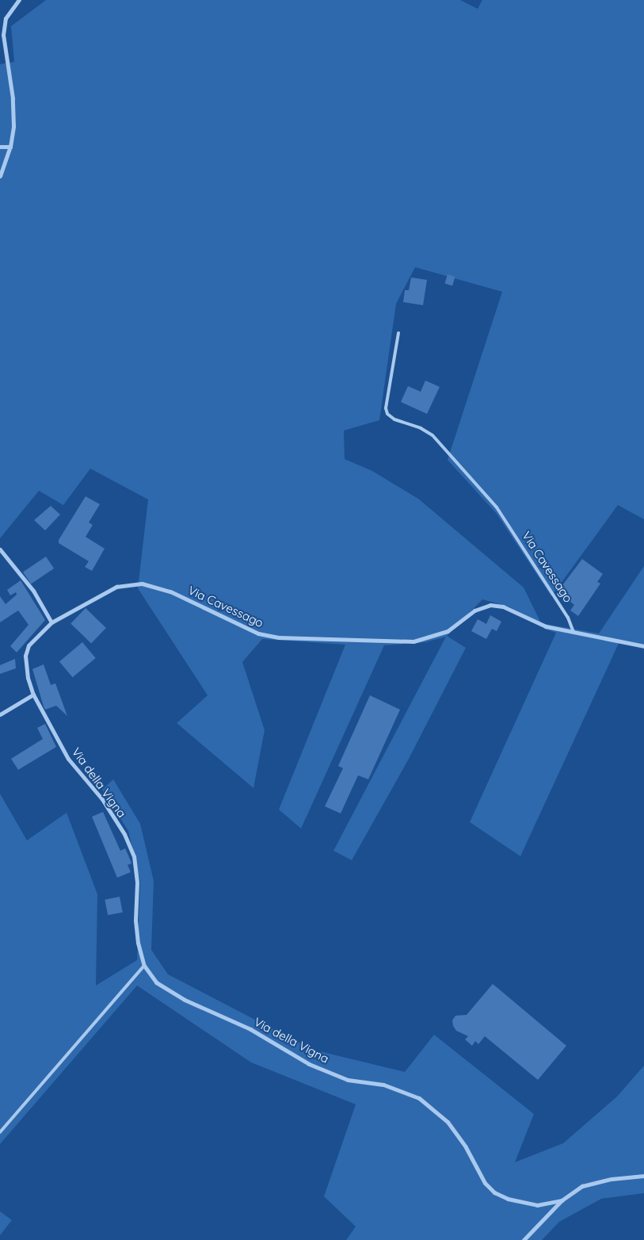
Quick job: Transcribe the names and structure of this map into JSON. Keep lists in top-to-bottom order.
{
  "streets": {
    "street": ["Via Cavessago", "Via della Vigna"]
  },
  "crossings": [
    ["Via Cavessago", "Via della Vigna"]
  ]
}
